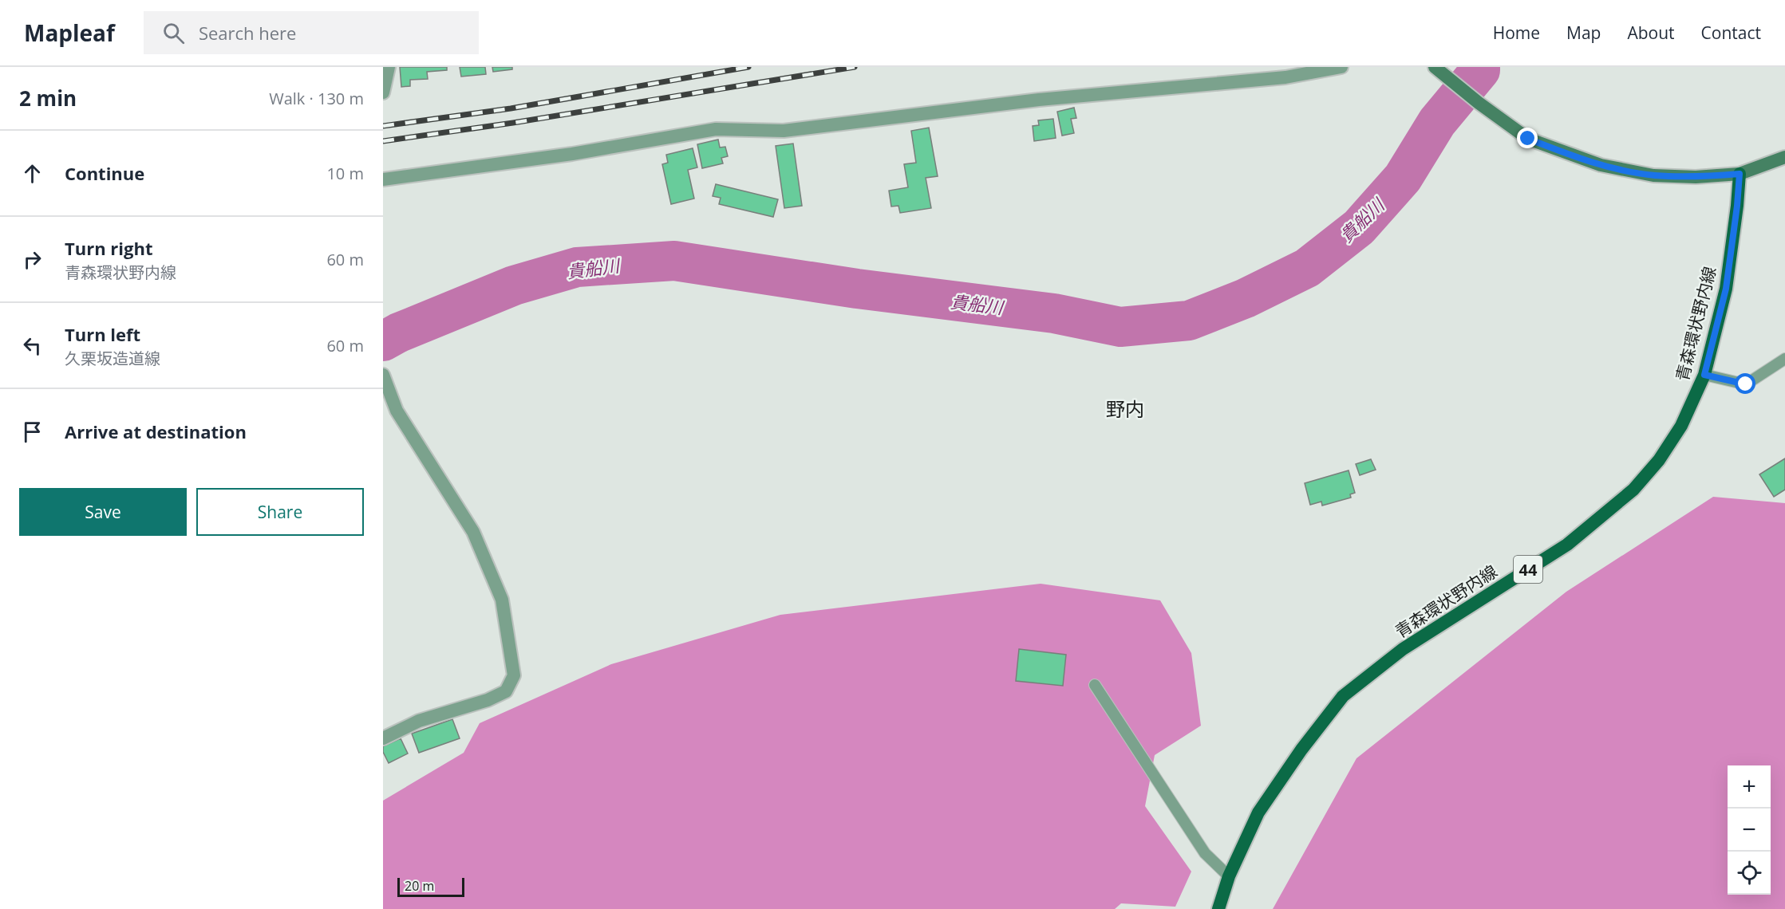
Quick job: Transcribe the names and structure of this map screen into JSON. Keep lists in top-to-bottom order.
{
  "streets": {
    "main road": ["青森環状野内線", "44"]
  },
  "districts": ["野内"],
  "water": ["貴船川"],
  "scale_bar": "20 m",
  "page": {
    "header": "Mapleaf",
    "search": "Search here",
    "nav": [
      "Home",
      "Map",
      "About",
      "Contact"
    ],
    "heading": ["2 min", "Walk · 130 m"],
    "list": [
      ["Continue", "10 m"],
      ["Turn right", "青森環状野内線", "60 m"],
      ["Turn left", "久栗坂造道線", "60 m"],
      "Arrive at destination"
    ],
    "buttons": ["Save", "Share"],
    "map_buttons": ["+", "−"],
    "scale": "20 m"
  }
}
